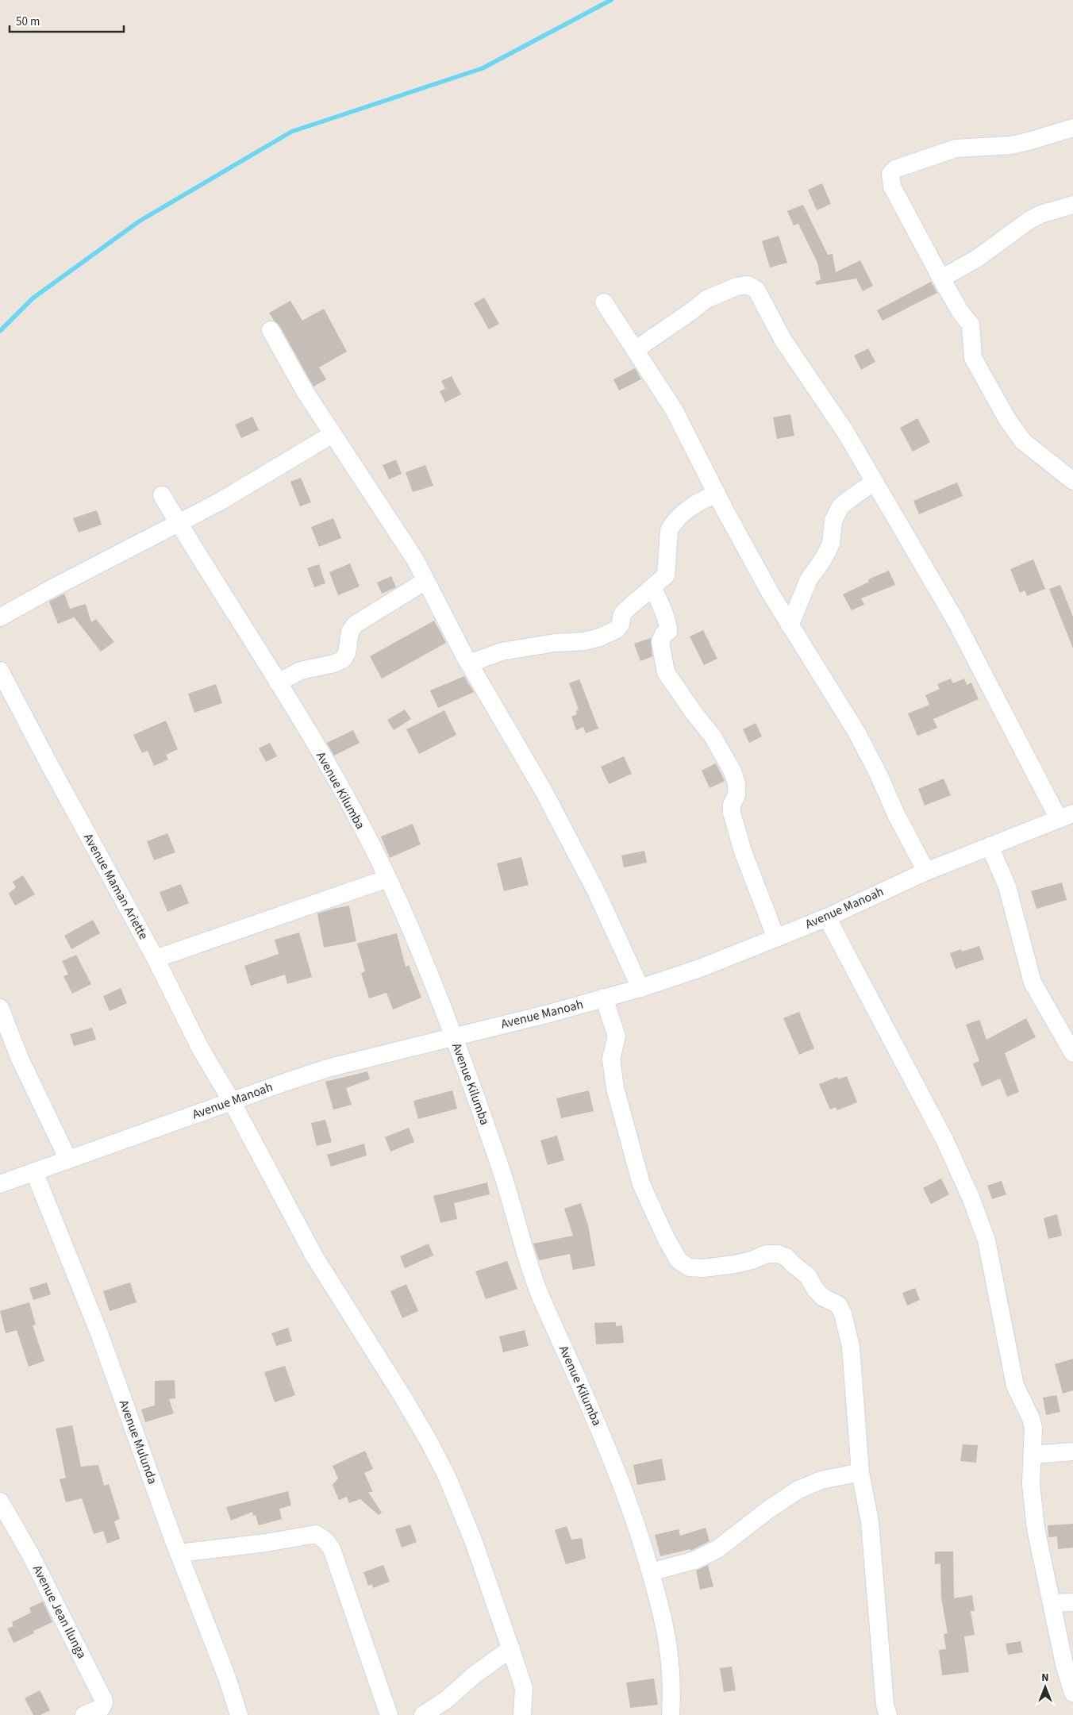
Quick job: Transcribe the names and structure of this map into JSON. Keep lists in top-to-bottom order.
{
  "streets": {
    "street": [
      "Avenue Kilumba",
      "Avenue Maman Ariette",
      "Avenue Manoah",
      "Avenue Mulunda",
      "Avenue Jean Ilunga"
    ]
  },
  "crossings": [
    ["Avenue Kilumba", "Avenue Manoah"],
    ["Avenue Maman Ariette", "Avenue Manoah"],
    ["Avenue Manoah", "Avenue Mulunda"]
  ],
  "scale_bar": "50 m",
  "north": "top"
}
